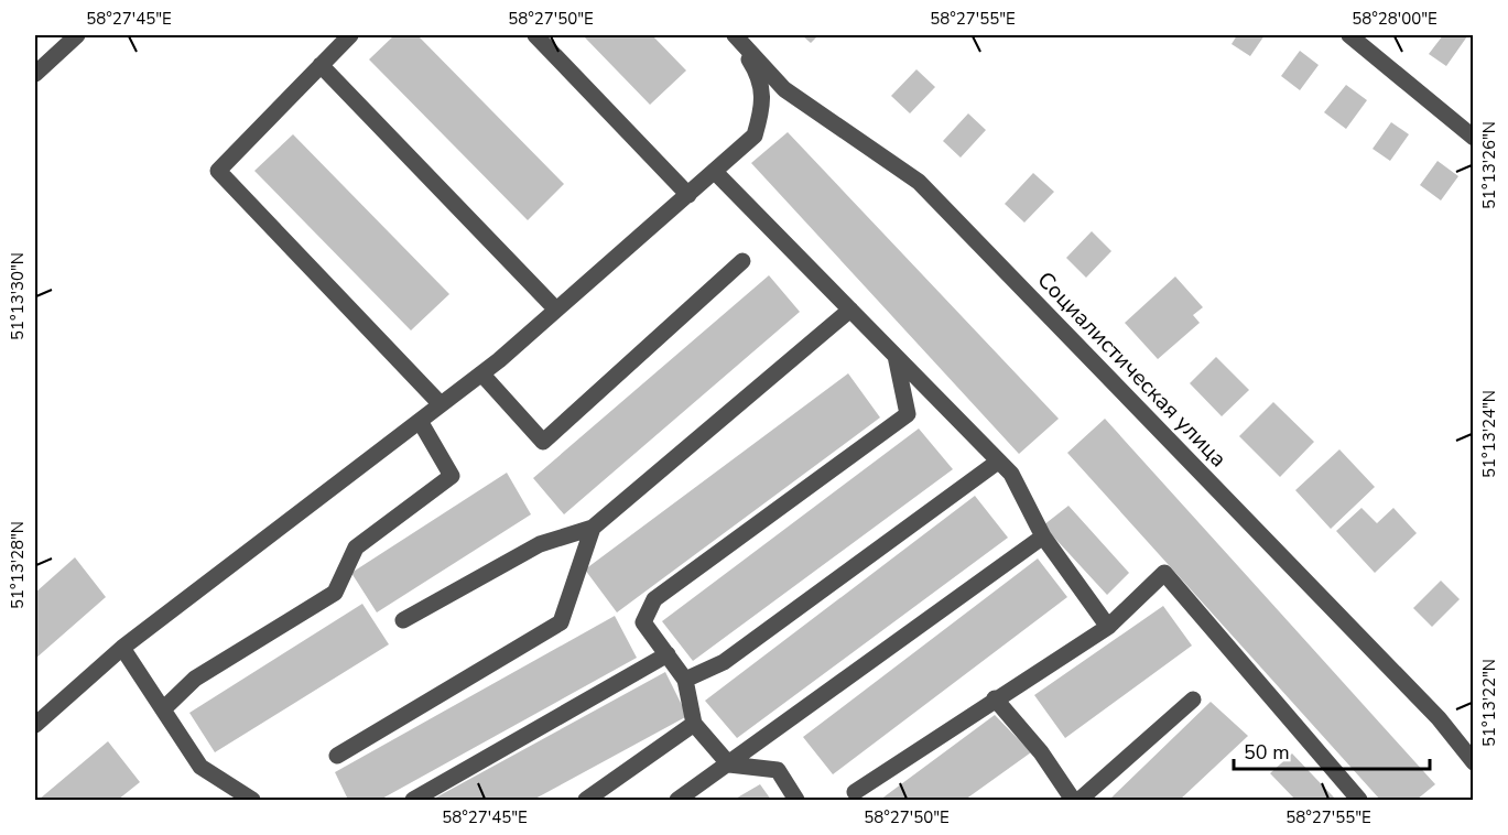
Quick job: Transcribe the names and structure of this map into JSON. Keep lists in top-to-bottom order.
{
  "streets": {
    "street": ["Социалистическая улица"]
  },
  "scale_bar": "50 m",
  "coordinates": [
    "58°27'45\"E",
    "58°27'50\"E",
    "58°27'55\"E",
    "58°28'00\"E",
    "51°13'26\"N",
    "51°13'30\"N",
    "51°13'24\"N",
    "51°13'28\"N",
    "51°13'22\"N"
  ]
}
